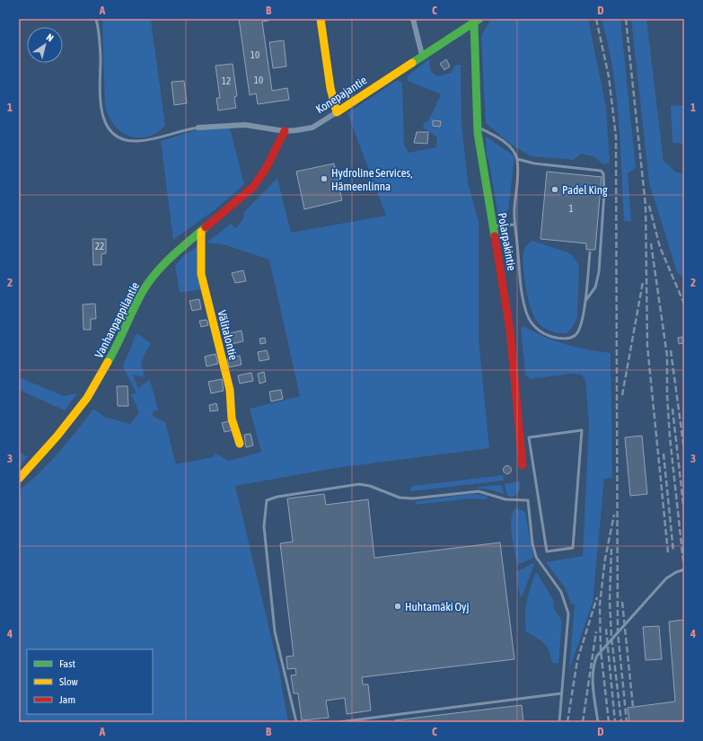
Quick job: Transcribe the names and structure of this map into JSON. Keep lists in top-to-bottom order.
{
  "streets": {
    "street": [
      "Konepajantie",
      "Polarpakintie",
      "Vanhanpappilantie",
      "Välitalontie"
    ]
  },
  "crossings": [
    ["Konepajantie", "Polarpakintie"],
    ["Konepajantie", "Vanhanpappilantie"],
    ["Vanhanpappilantie", "Välitalontie"]
  ],
  "places": ["Hydroline Services, Hämeenlinna", "Padel King", "Huhtamäki Oyj"],
  "house_numbers": [
    "10",
    "10",
    "12",
    "1",
    "22"
  ],
  "legend": ["Fast", "Slow", "Jam"],
  "north": "top right",
  "grid": {
    "columns": [
      "A",
      "B",
      "C",
      "D"
    ],
    "rows": [
      "1",
      "2",
      "3",
      "4"
    ]
  }
}
